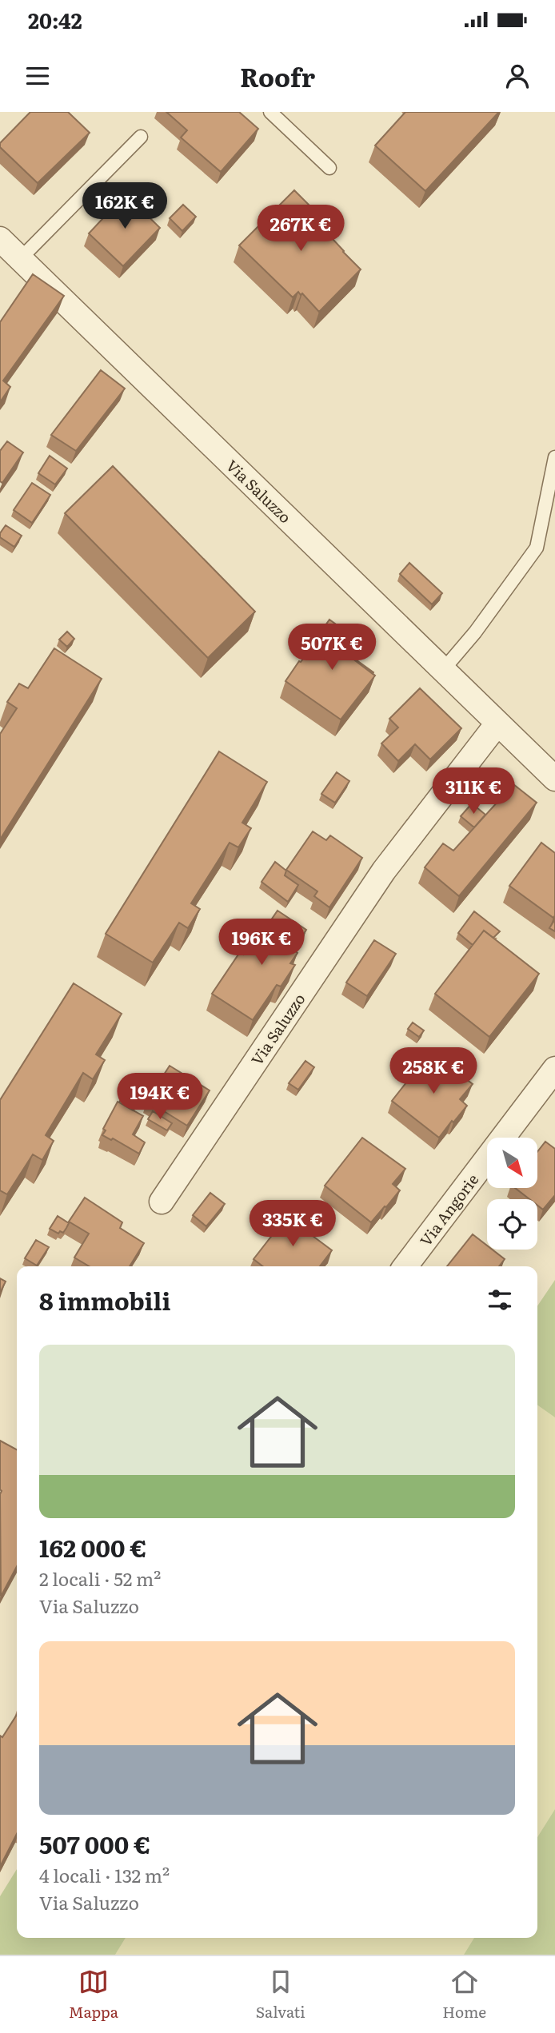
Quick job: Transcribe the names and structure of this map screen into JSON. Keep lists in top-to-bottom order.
{
  "streets": {
    "street": ["Via Saluzzo", "Via Angorie"]
  },
  "north": "bottom right",
  "page": {
    "status": "20:42",
    "header": "Roofr",
    "price": [
      "162K €",
      "267K €",
      "507K €",
      "311K €",
      "196K €",
      "258K €",
      "194K €",
      "335K €"
    ],
    "heading": "8 immobili",
    "list": [
      {
        "name": "162 000 €",
        "note": "2 locali · 52 m² · Via Saluzzo"
      },
      {
        "name": "507 000 €",
        "note": "4 locali · 132 m² · Via Saluzzo"
      }
    ],
    "tabs": ["Mappa", "Salvati", "Home"]
  }
}
